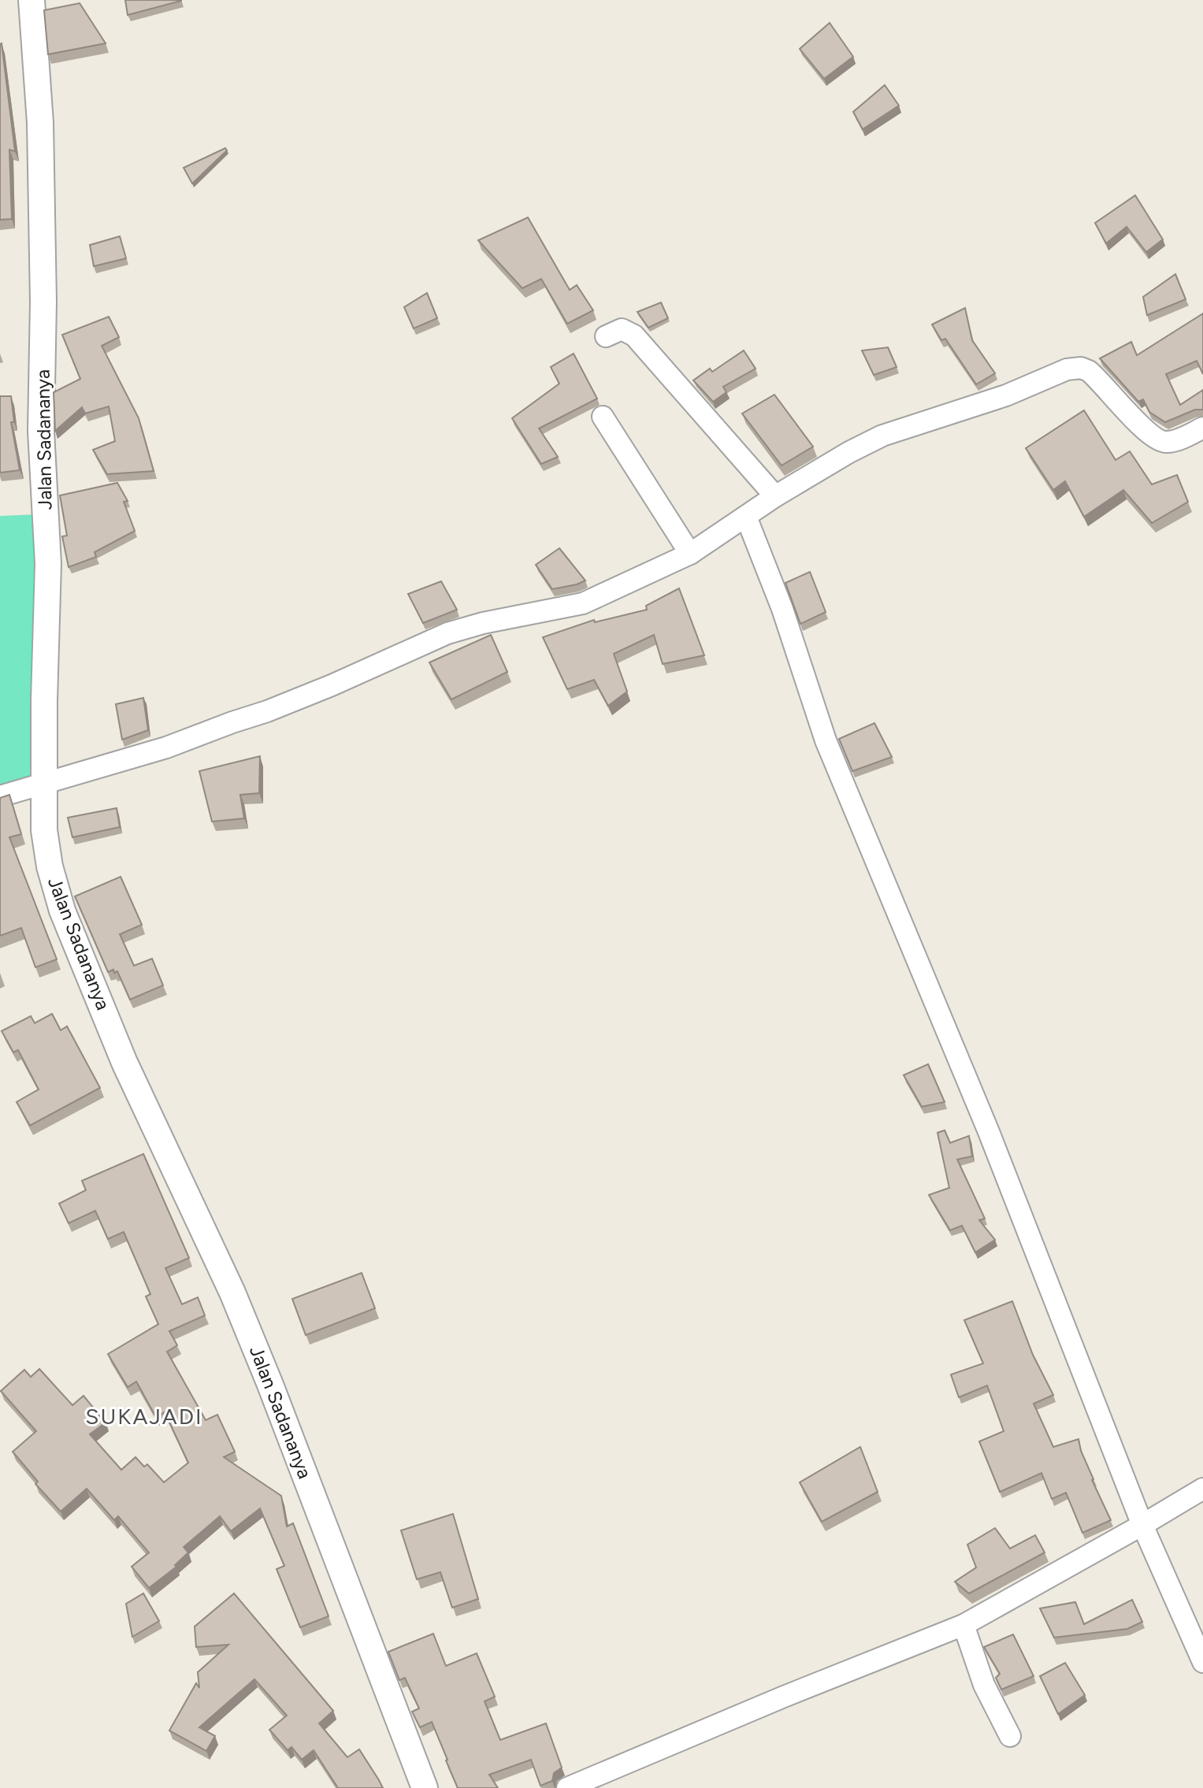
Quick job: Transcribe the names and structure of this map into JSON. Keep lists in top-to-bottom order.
{
  "streets": {
    "street": ["Jalan Sadananya"]
  },
  "districts": ["SUKAJADI"]
}
